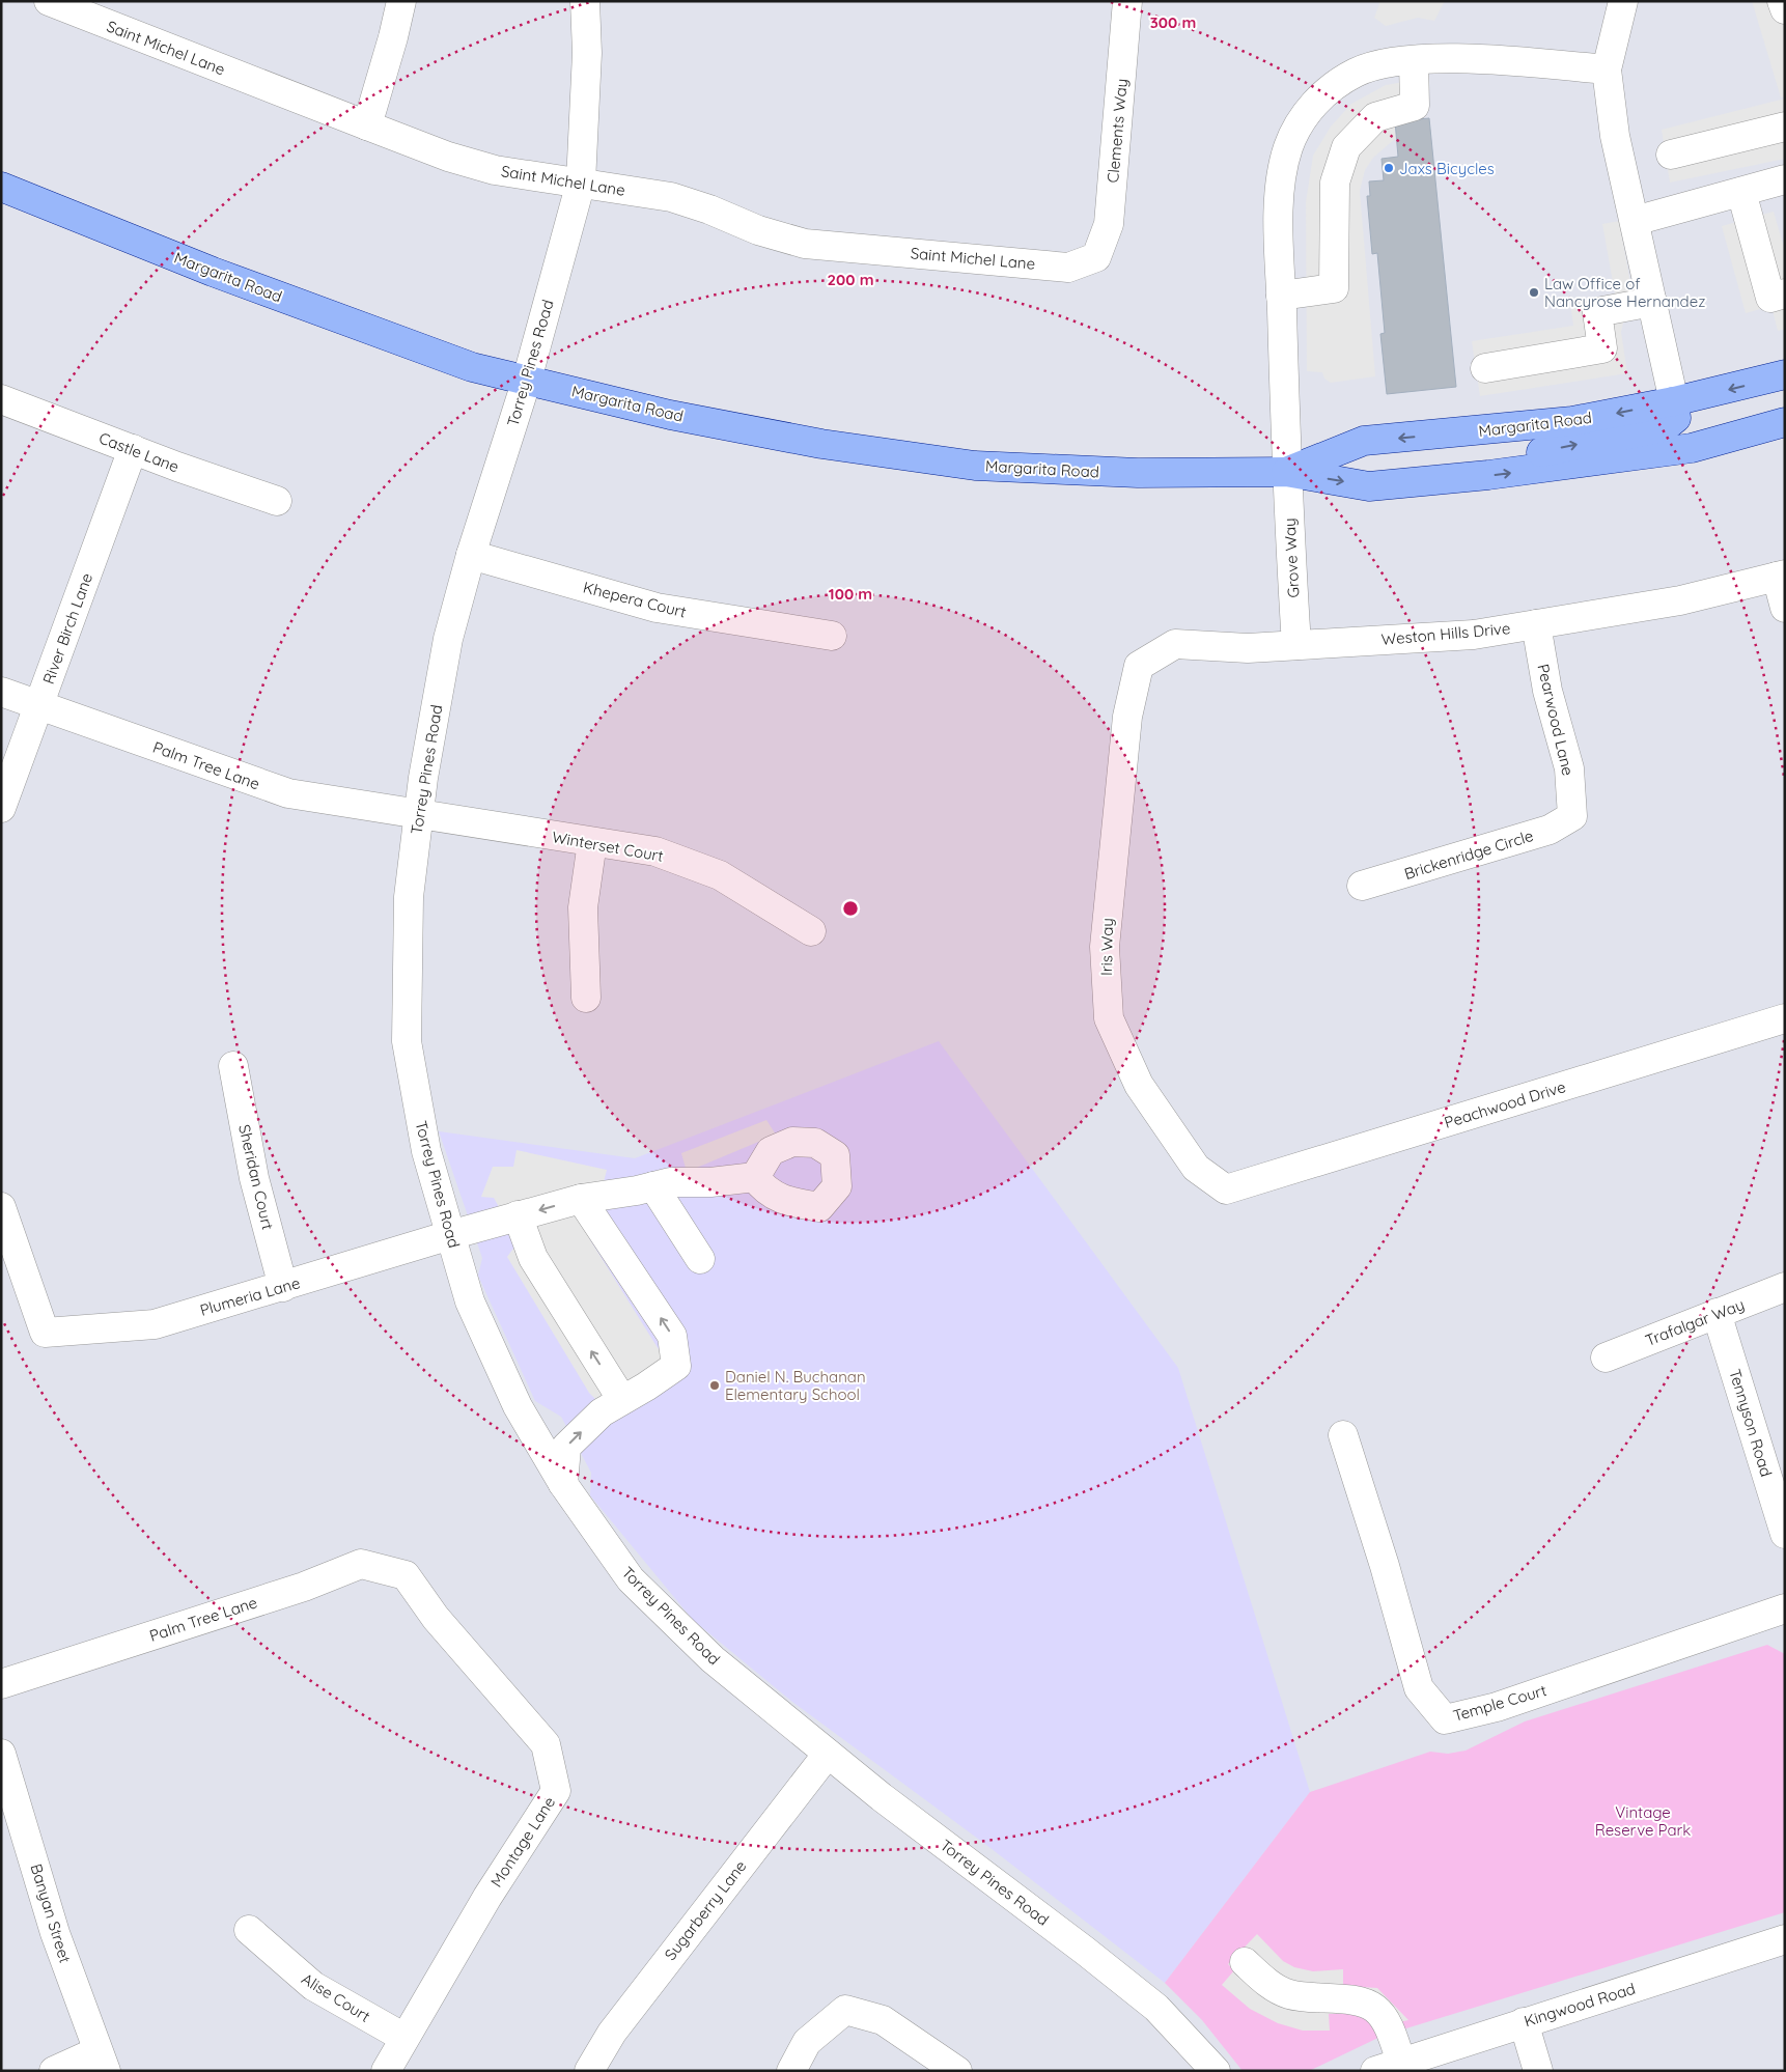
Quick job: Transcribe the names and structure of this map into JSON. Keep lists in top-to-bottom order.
{
  "streets": {
    "main road": ["Margarita Road"],
    "street": [
      "Saint Michel Lane",
      "Clements Way",
      "Torrey Pines Road",
      "Castle Lane",
      "Grove Way",
      "Khepera Court",
      "River Birch Lane",
      "Weston Hills Drive",
      "Pearwood Lane",
      "Palm Tree Lane",
      "Winterset Court",
      "Brickenridge Circle",
      "Iris Way",
      "Peachwood Drive",
      "Sheridan Court",
      "Plumeria Lane",
      "Trafalgar Way",
      "Tennyson Road",
      "Temple Court",
      "Montage Lane",
      "Sugarberry Lane",
      "Banyan Street",
      "Alise Court",
      "Kingwood Road"
    ]
  },
  "crossings": [
    ["Saint Michel Lane", "Clements Way"],
    ["Saint Michel Lane", "Torrey Pines Road"],
    ["Margarita Road", "Torrey Pines Road"],
    ["Margarita Road", "Grove Way"],
    ["Torrey Pines Road", "Khepera Court"],
    ["Torrey Pines Road", "Palm Tree Lane"],
    ["Torrey Pines Road", "Winterset Court"],
    ["Torrey Pines Road", "Plumeria Lane"],
    ["Torrey Pines Road", "Sugarberry Lane"],
    ["Castle Lane", "River Birch Lane"],
    ["Grove Way", "Weston Hills Drive"],
    ["River Birch Lane", "Palm Tree Lane"],
    ["Weston Hills Drive", "Pearwood Lane"],
    ["Weston Hills Drive", "Iris Way"],
    ["Pearwood Lane", "Brickenridge Circle"],
    ["Palm Tree Lane", "Winterset Court"],
    ["Palm Tree Lane", "Montage Lane"],
    ["Iris Way", "Peachwood Drive"],
    ["Sheridan Court", "Plumeria Lane"],
    ["Trafalgar Way", "Tennyson Road"],
    ["Montage Lane", "Alise Court"]
  ],
  "parks": ["Vintage Reserve Park"],
  "places": ["Jaxs Bicycles", "Law Office of Nancyrose Hernandez", "Daniel N. Buchanan Elementary School"],
  "rings": ["300 m", "200 m", "100 m"]
}
